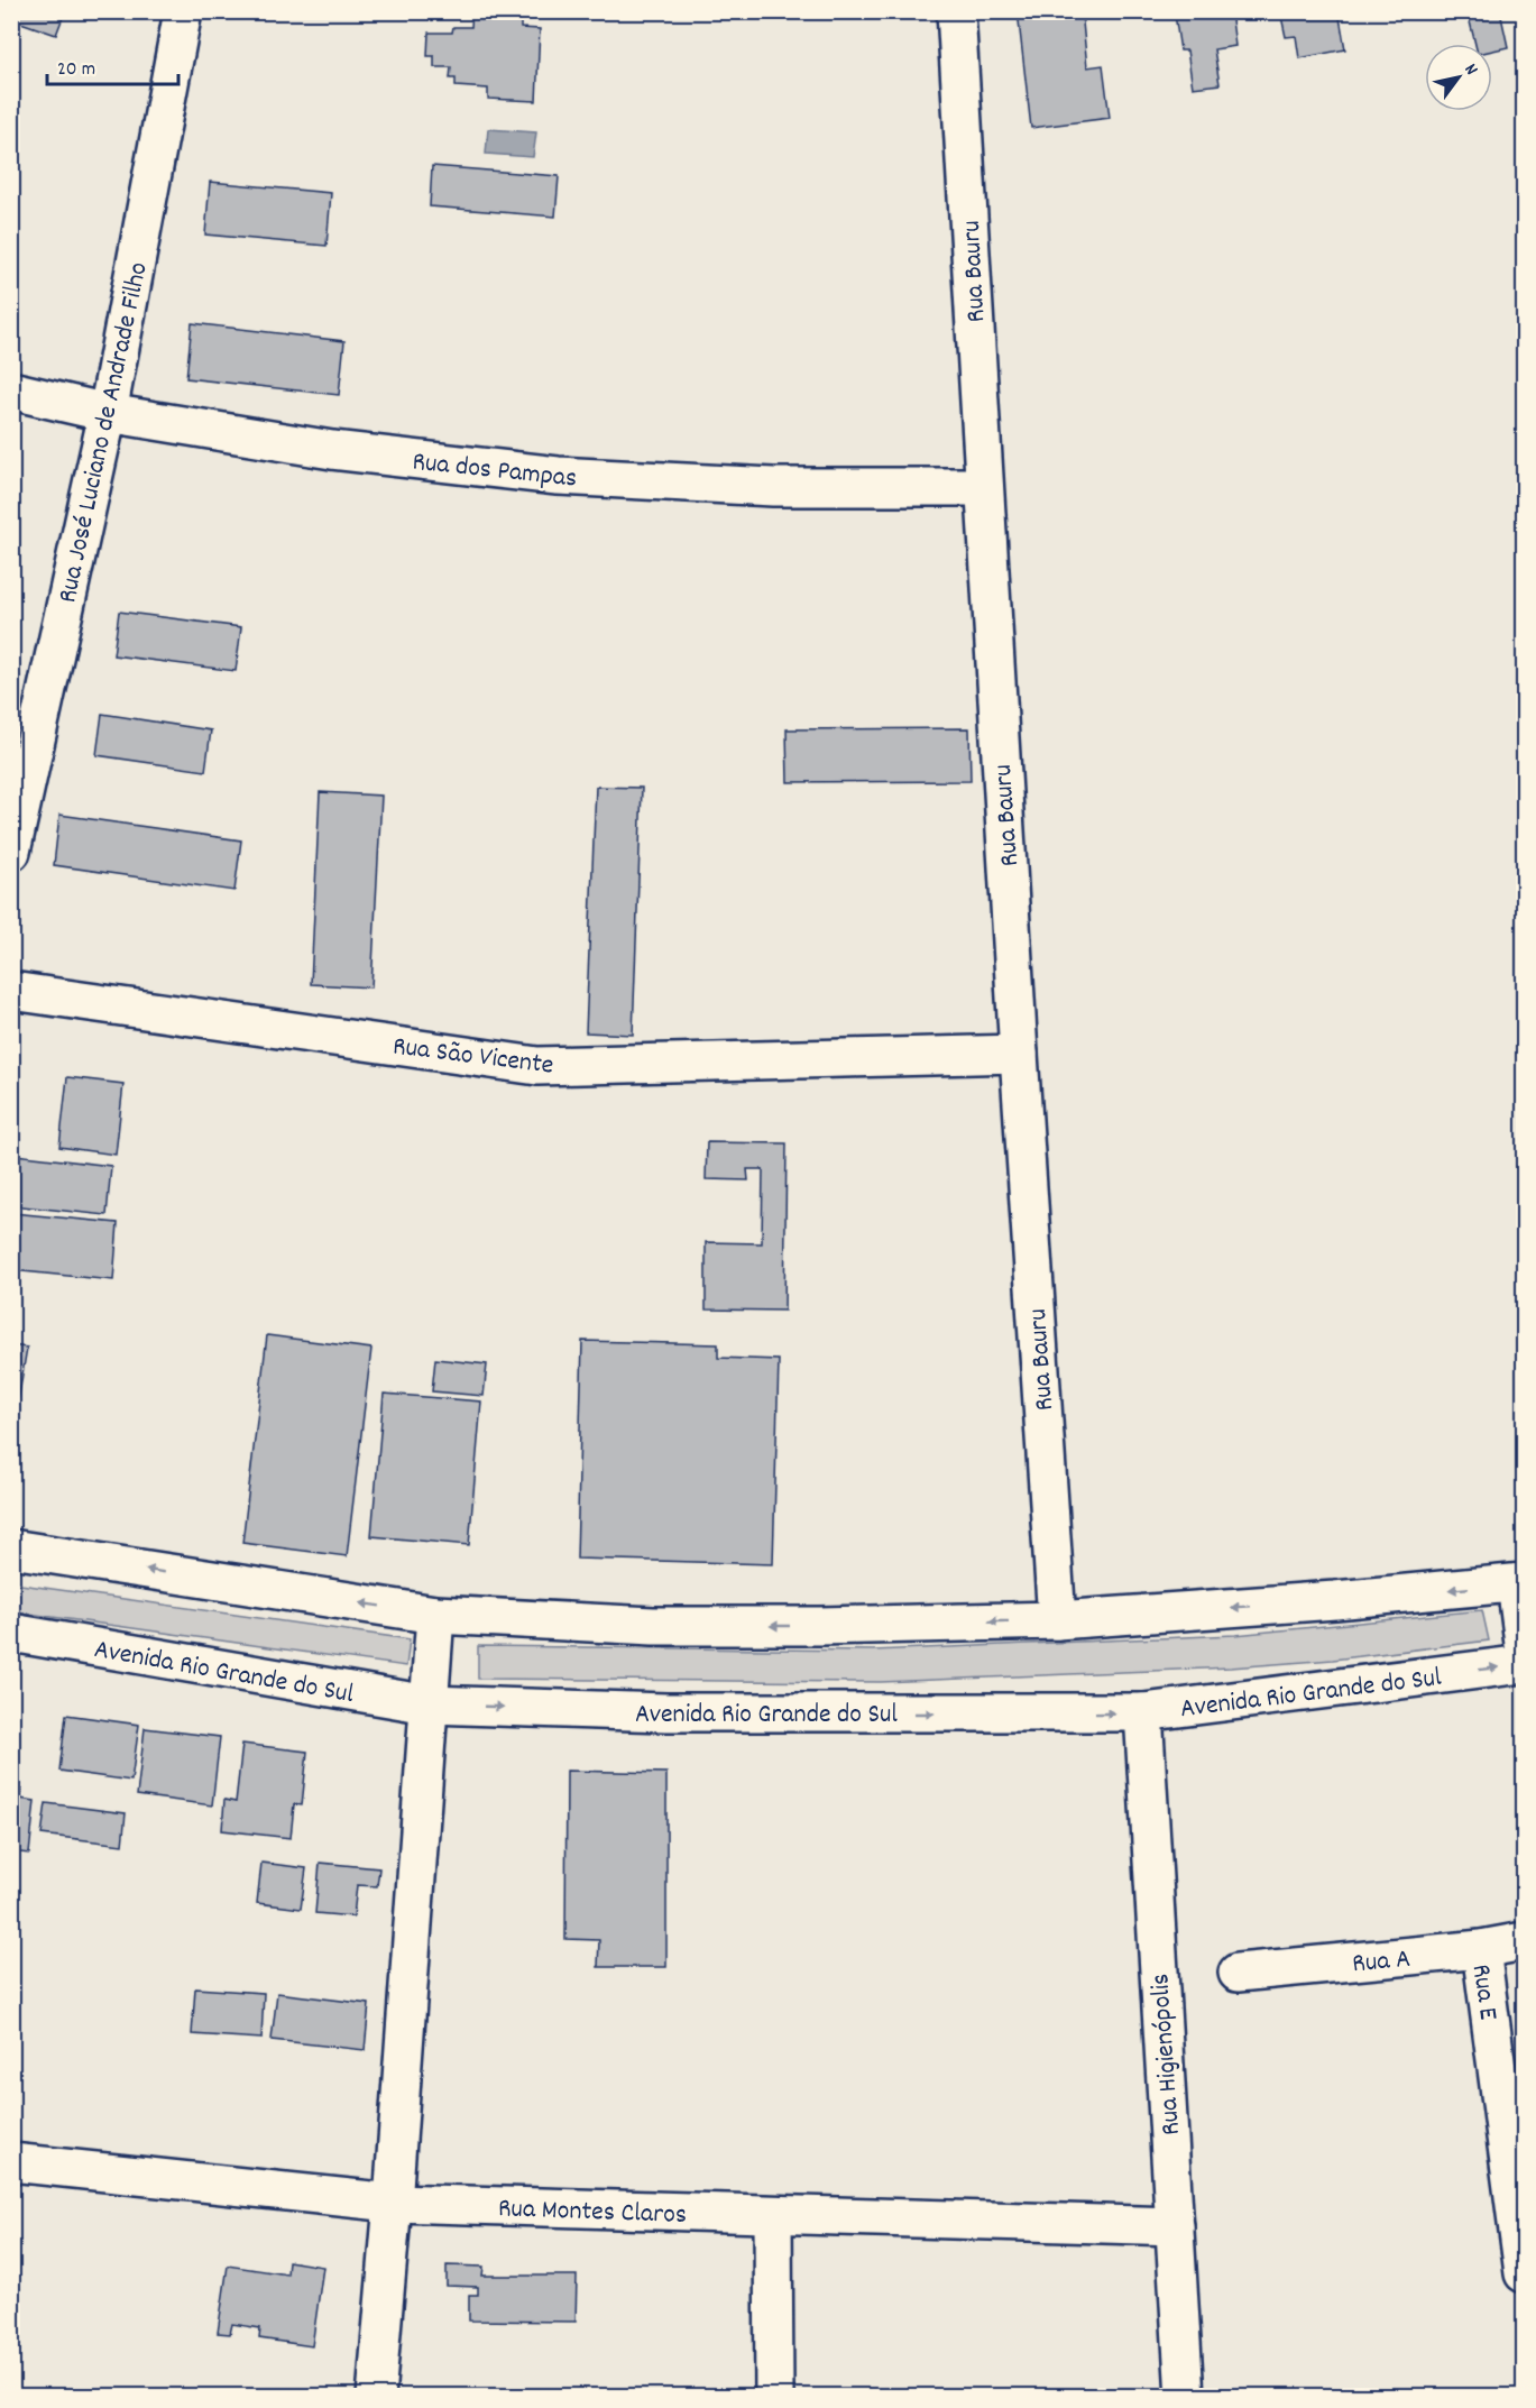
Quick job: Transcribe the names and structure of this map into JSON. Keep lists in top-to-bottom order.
{
  "streets": {
    "street": [
      "Rua Bauru",
      "Rua José Luciano de Andrade Filho",
      "Rua dos Pampas",
      "Rua São Vicente",
      "Avenida Rio Grande do Sul",
      "Rua A",
      "Rua E",
      "Rua Higienópolis",
      "Rua Montes Claros"
    ]
  },
  "crossings": [
    ["Rua Bauru", "Rua dos Pampas"],
    ["Rua Bauru", "Rua São Vicente"],
    ["Rua José Luciano de Andrade Filho", "Rua dos Pampas"],
    ["Avenida Rio Grande do Sul", "Rua Higienópolis"],
    ["Rua A", "Rua E"],
    ["Rua Higienópolis", "Rua Montes Claros"]
  ],
  "scale_bar": "20 m",
  "north": "top right"
}
